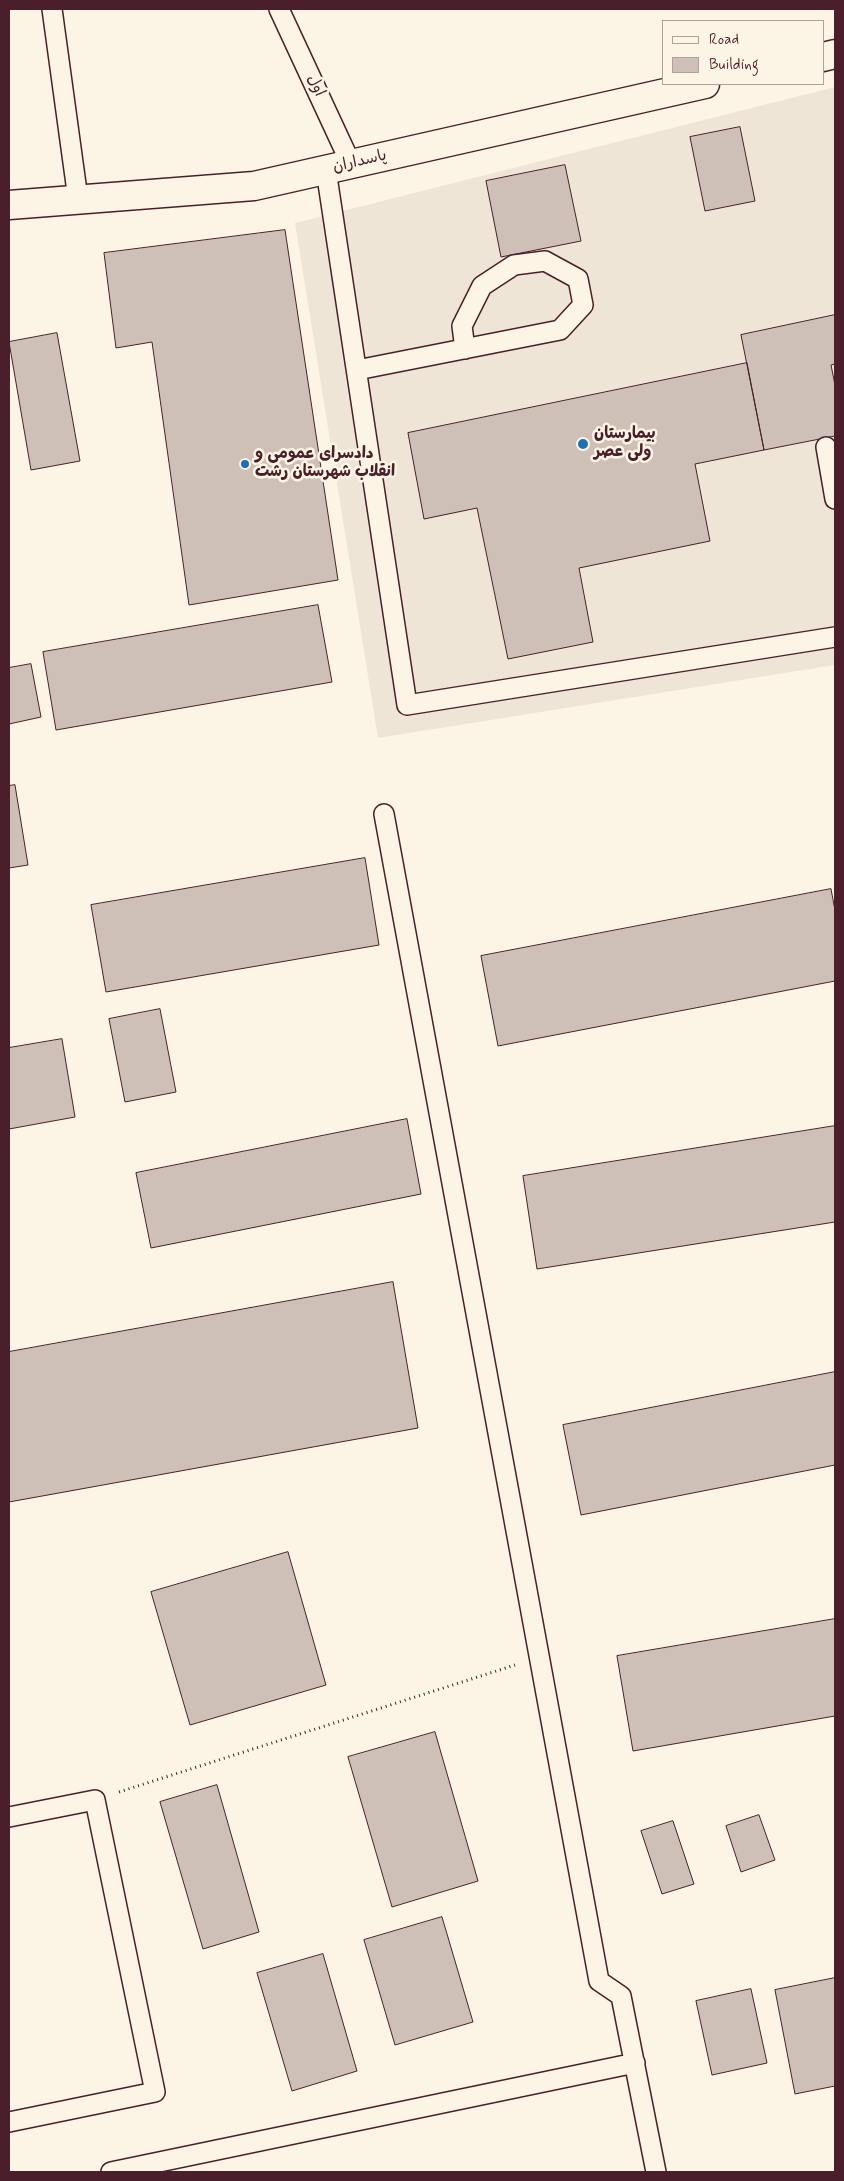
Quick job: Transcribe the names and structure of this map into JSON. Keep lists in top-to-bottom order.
{
  "streets": {
    "main road": ["پاسداران"],
    "lane": ["اول"]
  },
  "crossings": [
    ["اول", "پاسداران"]
  ],
  "places": ["بیمارستان ولی عصر", "دادسرای عمومی و انقلاب شهرستان رشت"],
  "legend": ["Road", "Building"]
}
